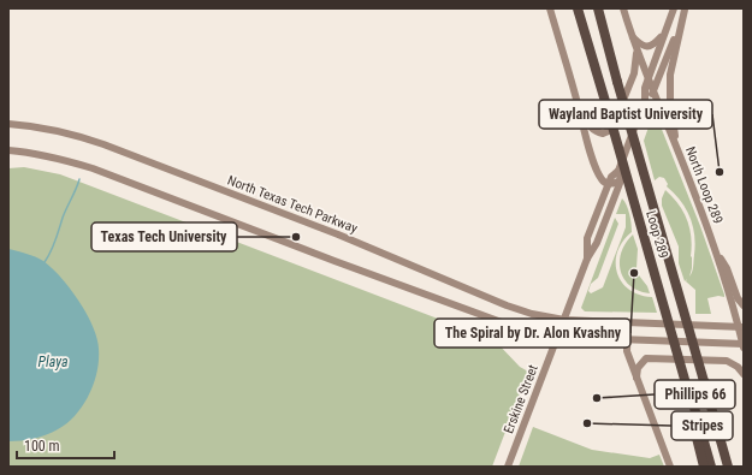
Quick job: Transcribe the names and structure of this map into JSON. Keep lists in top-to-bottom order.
{
  "streets": {
    "highway": ["Loop 289"],
    "main road": ["North Loop 289", "North Texas Tech Parkway", "Erskine Street"]
  },
  "crossings": [
    ["North Loop 289", "North Texas Tech Parkway"],
    ["North Loop 289", "Erskine Street"],
    ["North Texas Tech Parkway", "Erskine Street"]
  ],
  "water": ["Playa"],
  "places": [
    "Wayland Baptist University",
    "Texas Tech University",
    "The Spiral by Dr. Alon Kvashny",
    "Phillips 66",
    "Stripes"
  ],
  "scale_bar": "100 m"
}
